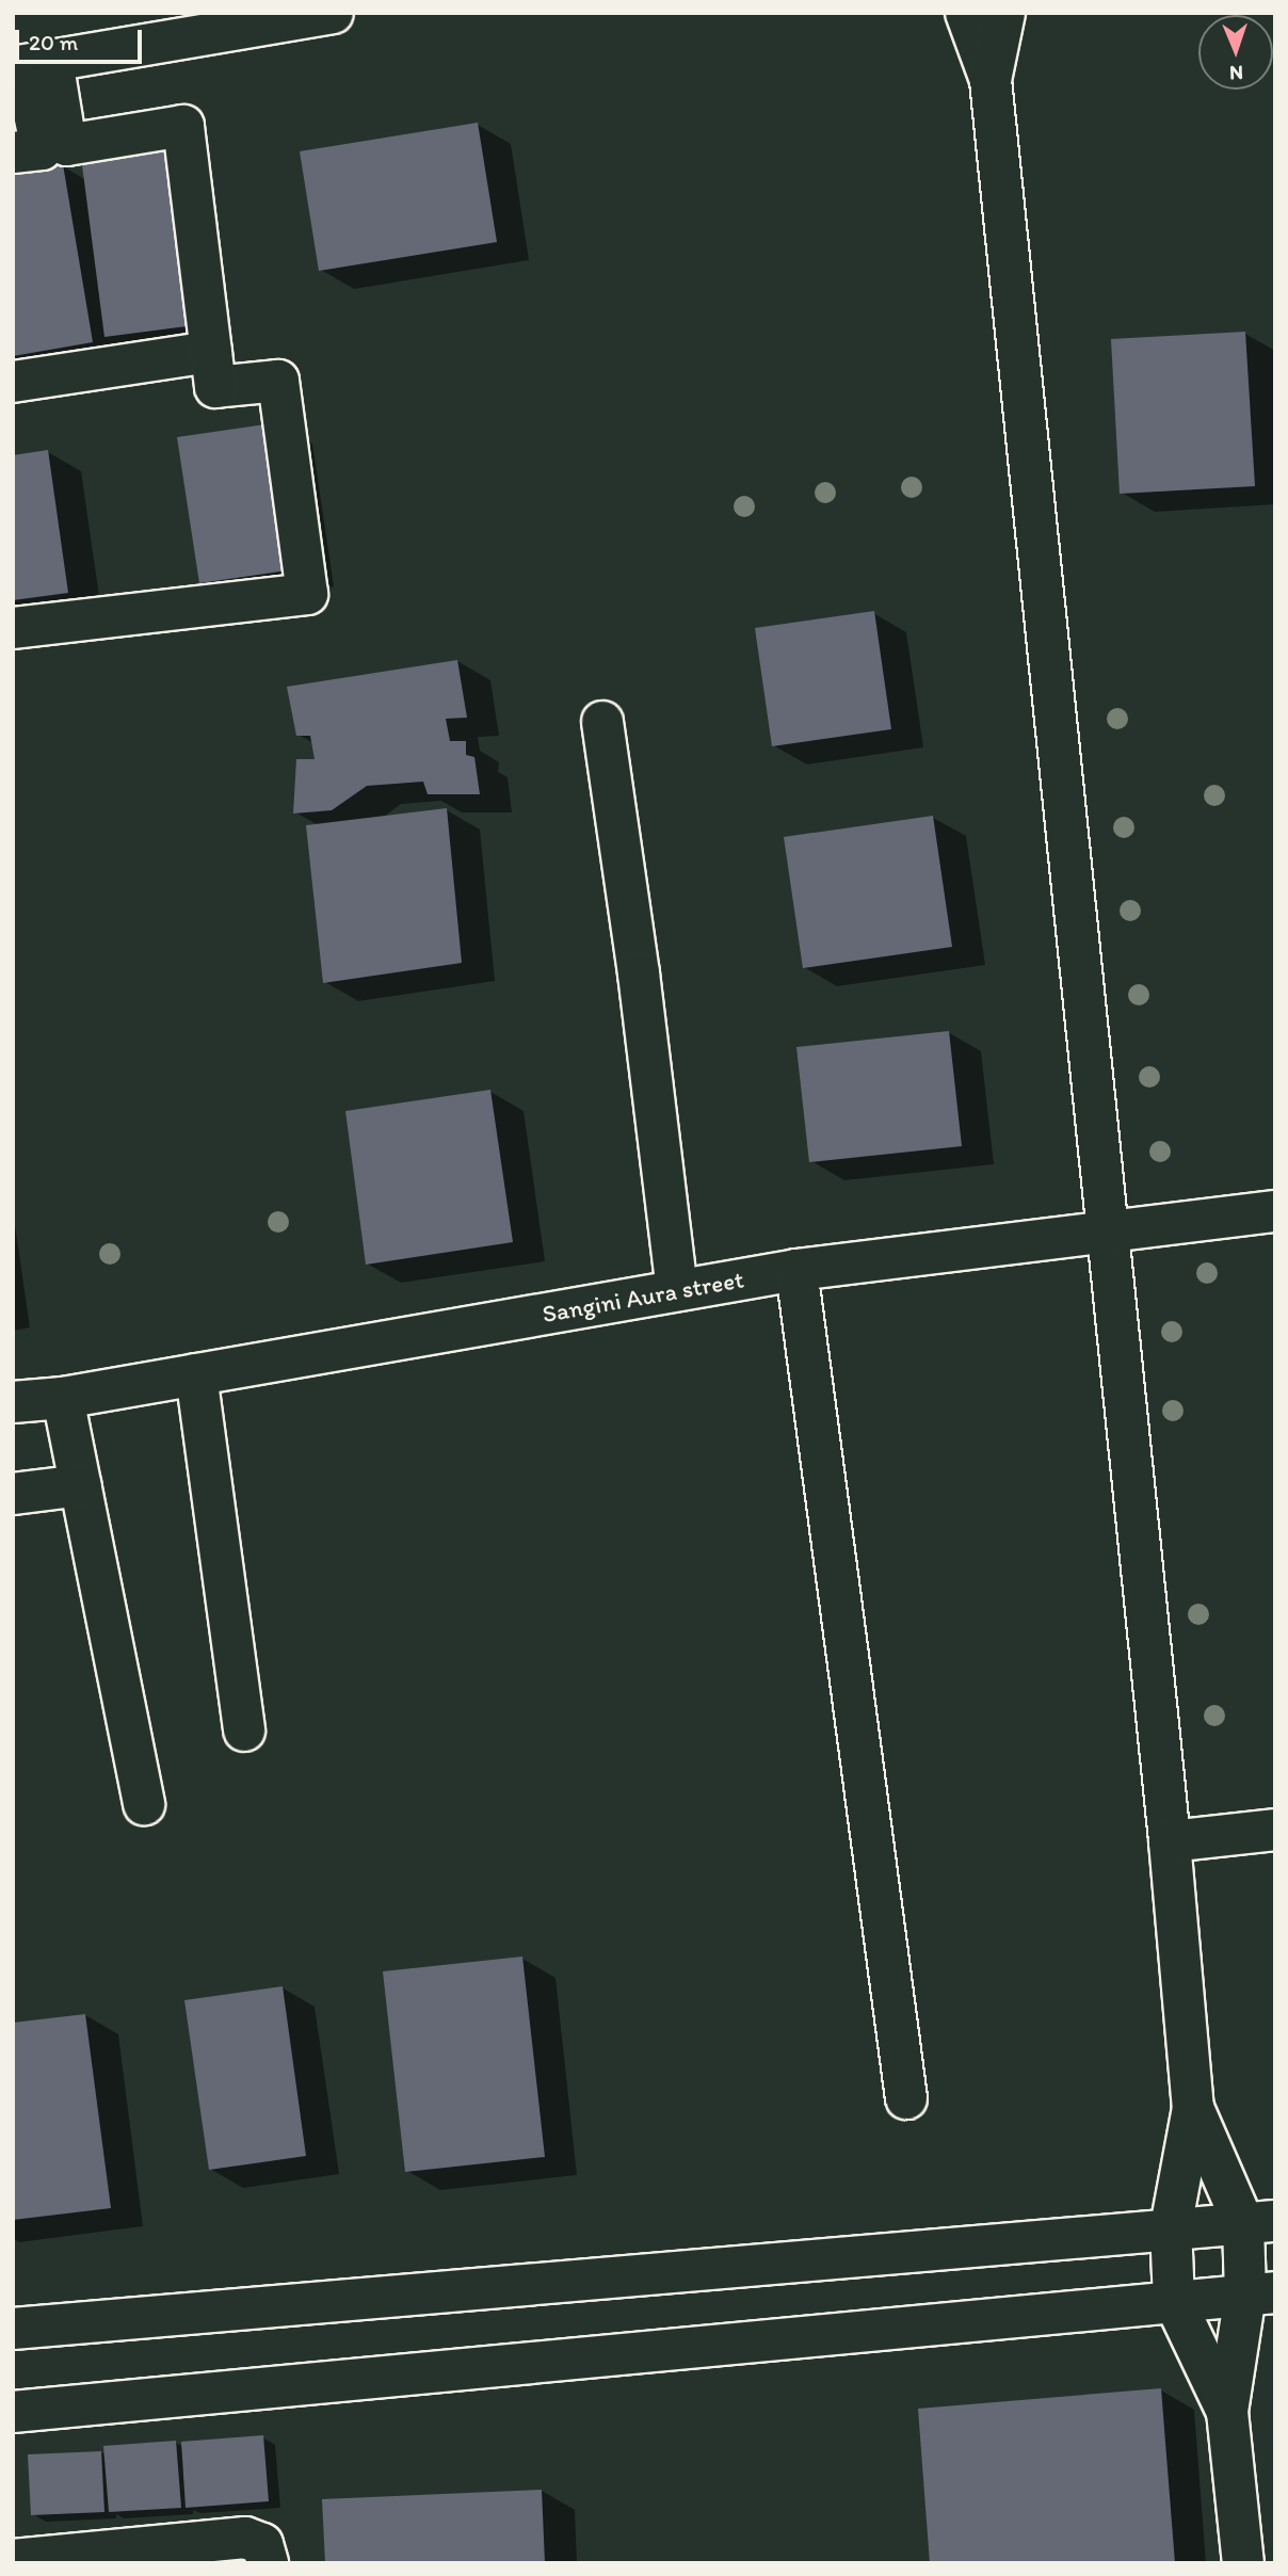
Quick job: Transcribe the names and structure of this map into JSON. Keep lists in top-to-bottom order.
{
  "streets": {
    "street": ["Sangini Aura street"]
  },
  "scale_bar": "20 m",
  "north": "bottom"
}
